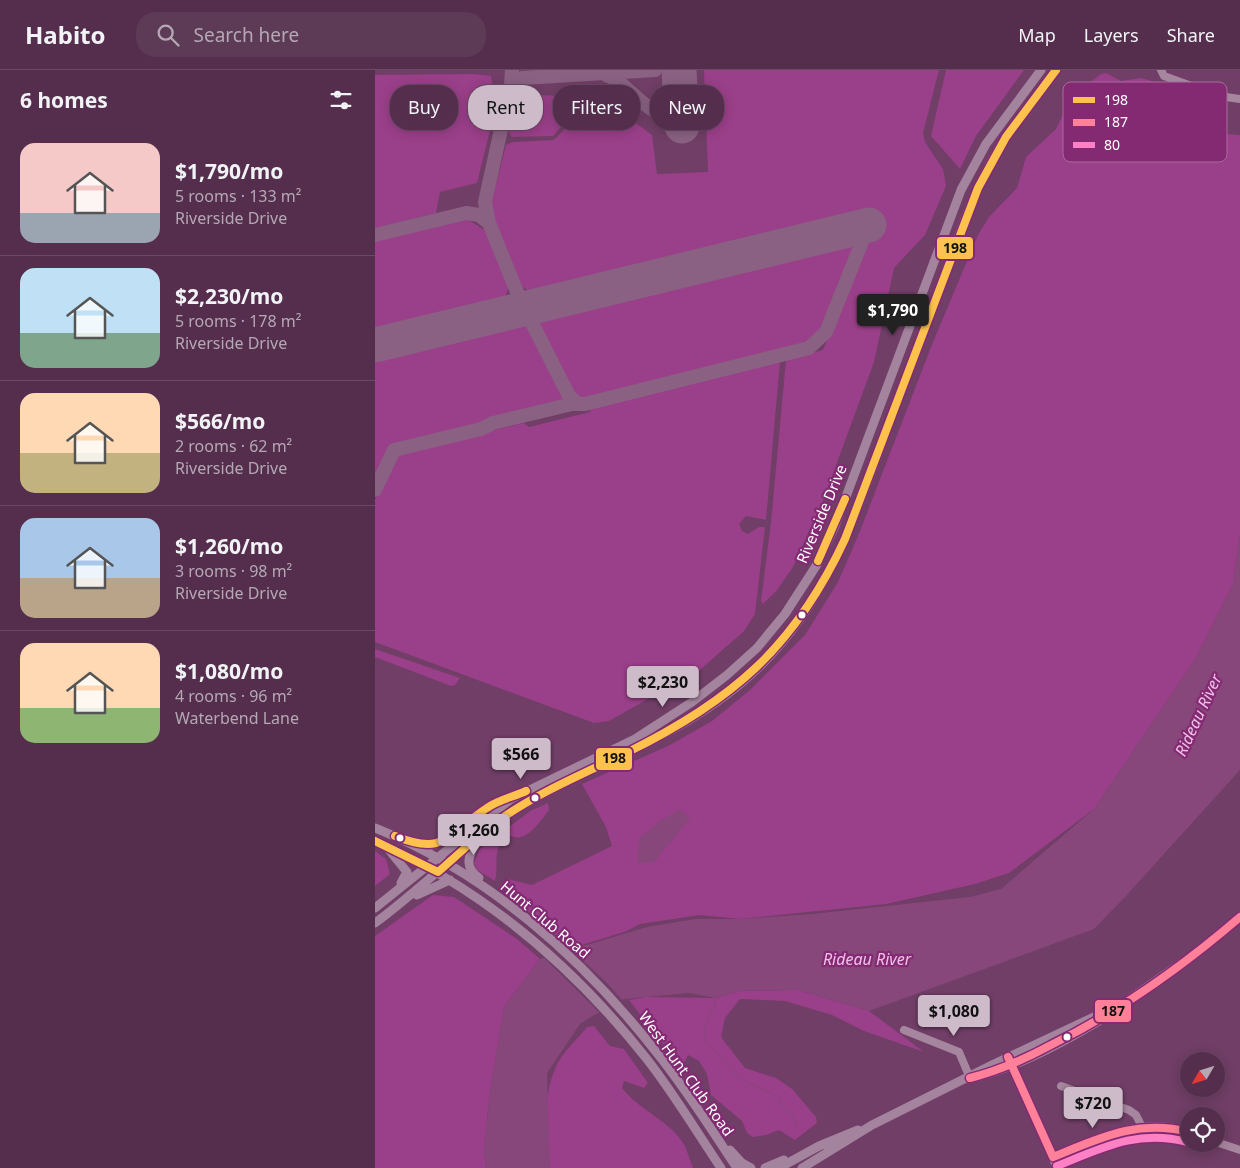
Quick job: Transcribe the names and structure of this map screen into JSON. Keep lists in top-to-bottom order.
{
  "streets": {
    "main road": ["Riverside Drive", "Hunt Club Road", "West Hunt Club Road"]
  },
  "crossings": [
    ["Riverside Drive", "Hunt Club Road"],
    ["Hunt Club Road", "West Hunt Club Road"]
  ],
  "water": ["Rideau River"],
  "lines": ["transit line 198", "transit line 187", "transit line 80"],
  "legend": ["198", "187", "80"],
  "north": "bottom left",
  "page": {
    "header": "Habito",
    "search": "Search here",
    "nav": ["Map", "Layers", "Share"],
    "heading": "6 homes",
    "chip": [
      "Buy",
      "Rent",
      "Filters",
      "New"
    ],
    "list": [
      {
        "name": "$1,790/mo",
        "note": "5 rooms · 133 m² · Riverside Drive"
      },
      {
        "name": "$2,230/mo",
        "note": "5 rooms · 178 m² · Riverside Drive"
      },
      {
        "name": "$566/mo",
        "note": "2 rooms · 62 m² · Riverside Drive"
      },
      {
        "name": "$1,260/mo",
        "note": "3 rooms · 98 m² · Riverside Drive"
      },
      {
        "name": "$1,080/mo",
        "note": "4 rooms · 96 m² · Waterbend Lane"
      }
    ],
    "price": [
      "$1,790",
      "$2,230",
      "$566",
      "$1,260",
      "$1,080",
      "$720"
    ]
  }
}
